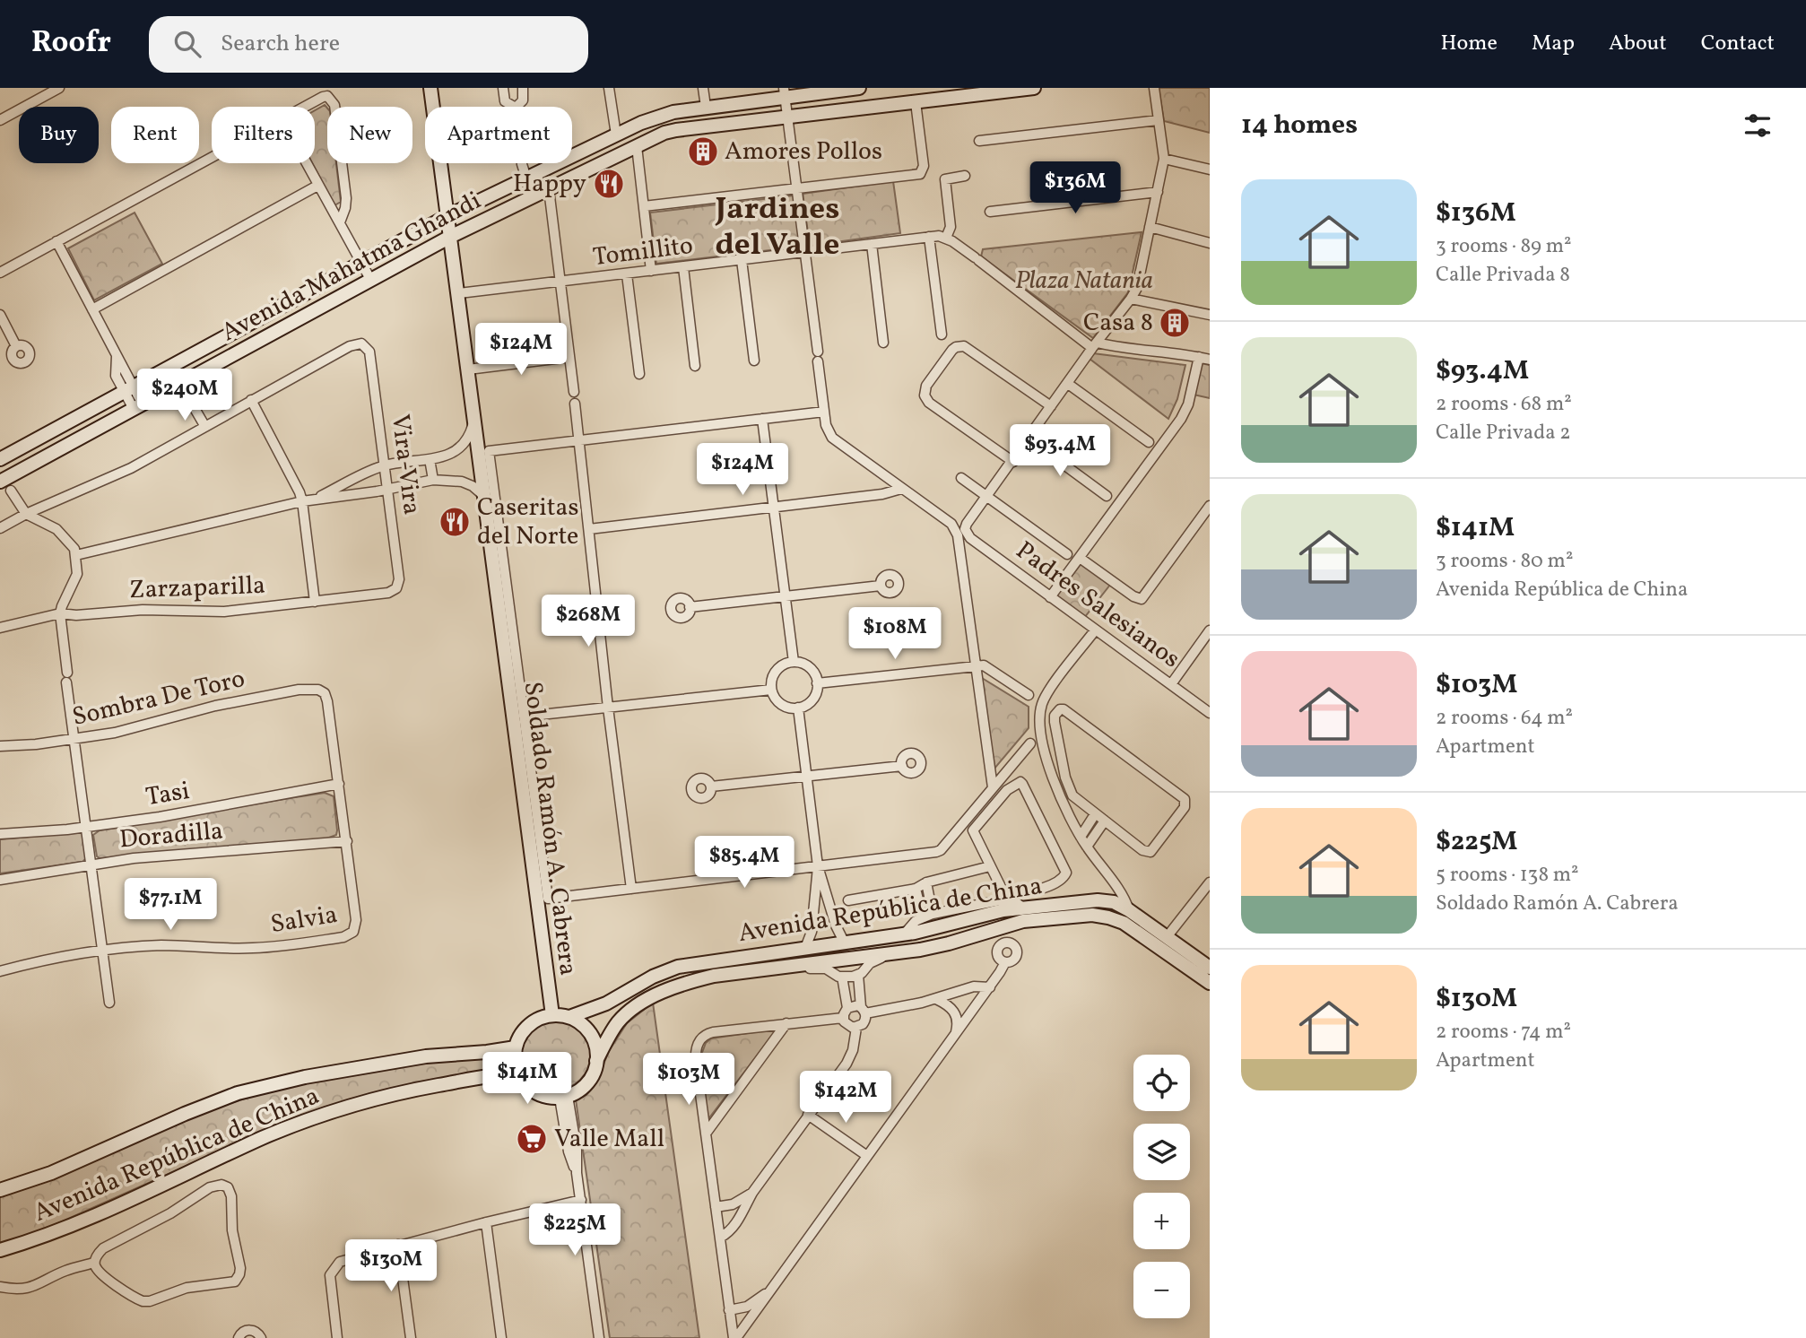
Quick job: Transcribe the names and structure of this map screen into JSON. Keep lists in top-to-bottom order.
{
  "streets": {
    "main road": ["Avenida Mahatma Ghandi", "Soldado Ramón A. Cabrera", "Avenida República de China"],
    "street": [
      "Tomillito",
      "Vira-Vira",
      "Zarzaparilla",
      "Padres Salesianos",
      "Sombra De Toro",
      "Tasi",
      "Doradilla",
      "Salvia"
    ]
  },
  "crossings": [
    ["Tomillito", "Soldado Ramón A. Cabrera"],
    ["Avenida Mahatma Ghandi", "Soldado Ramón A. Cabrera"],
    ["Vira-Vira", "Zarzaparilla"],
    ["Sombra De Toro", "Tasi"],
    ["Soldado Ramón A. Cabrera", "Avenida República de China"],
    ["Doradilla", "Salvia"]
  ],
  "districts": ["Jardines del Valle"],
  "parks": ["Plaza Natania"],
  "places": {
    "building": ["Amores Pollos", "Casa 8"],
    "restaurant": ["Happy", "Caseritas del Norte"],
    "supermarket": ["Valle Mall"]
  },
  "page": {
    "header": "Roofr",
    "search": "Search here",
    "nav": [
      "Home",
      "Map",
      "About",
      "Contact"
    ],
    "heading": "14 homes",
    "chip": [
      "Buy",
      "Rent",
      "Filters",
      "New",
      "Apartment"
    ],
    "price": [
      "$136M",
      "$124M",
      "$240M",
      "$93.4M",
      "$124M",
      "$268M",
      "$108M",
      "$85.4M",
      "$77.1M",
      "$141M",
      "$103M",
      "$142M",
      "$225M",
      "$130M"
    ],
    "list": [
      {
        "name": "$136M",
        "note": "3 rooms · 89 m² · Calle Privada 8"
      },
      {
        "name": "$93.4M",
        "note": "2 rooms · 68 m² · Calle Privada 2"
      },
      {
        "name": "$141M",
        "note": "3 rooms · 80 m² · Avenida República de China"
      },
      {
        "name": "$103M",
        "note": "2 rooms · 64 m² · Apartment"
      },
      {
        "name": "$225M",
        "note": "5 rooms · 138 m² · Soldado Ramón A. Cabrera"
      },
      {
        "name": "$130M",
        "note": "2 rooms · 74 m² · Apartment"
      }
    ],
    "map_buttons": ["+", "−"]
  }
}
